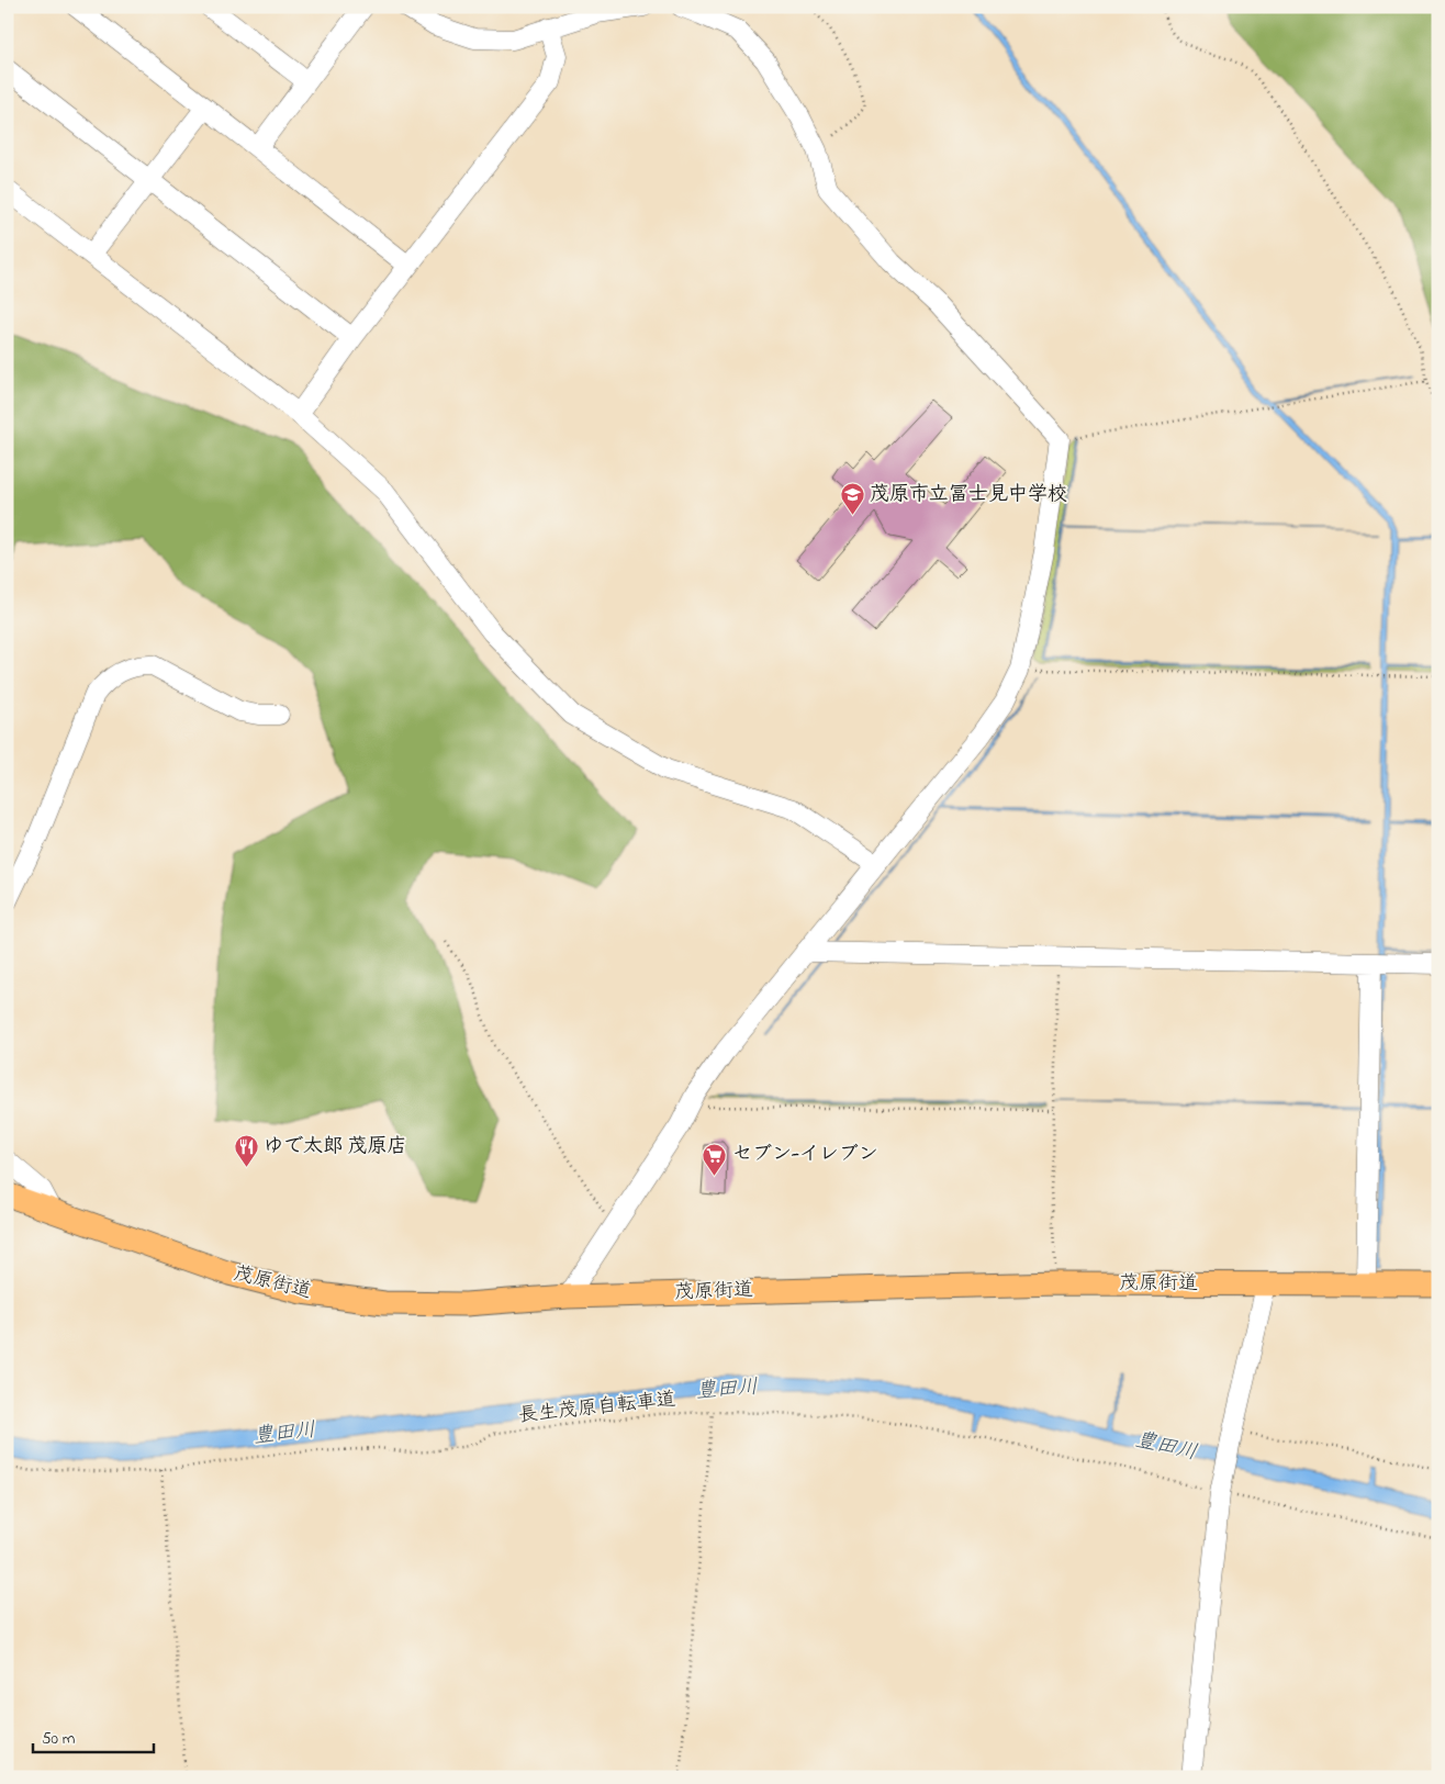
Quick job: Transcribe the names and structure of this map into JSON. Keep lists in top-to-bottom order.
{
  "streets": {
    "main road": ["茂原街道"],
    "path": ["長生茂原自転車道"]
  },
  "water": ["豊田川"],
  "places": {
    "school or university": ["茂原市立冨士見中学校"],
    "restaurant": ["ゆで太郎 茂原店"],
    "supermarket": ["セブン-イレブン"]
  },
  "scale_bar": "50 m"
}
